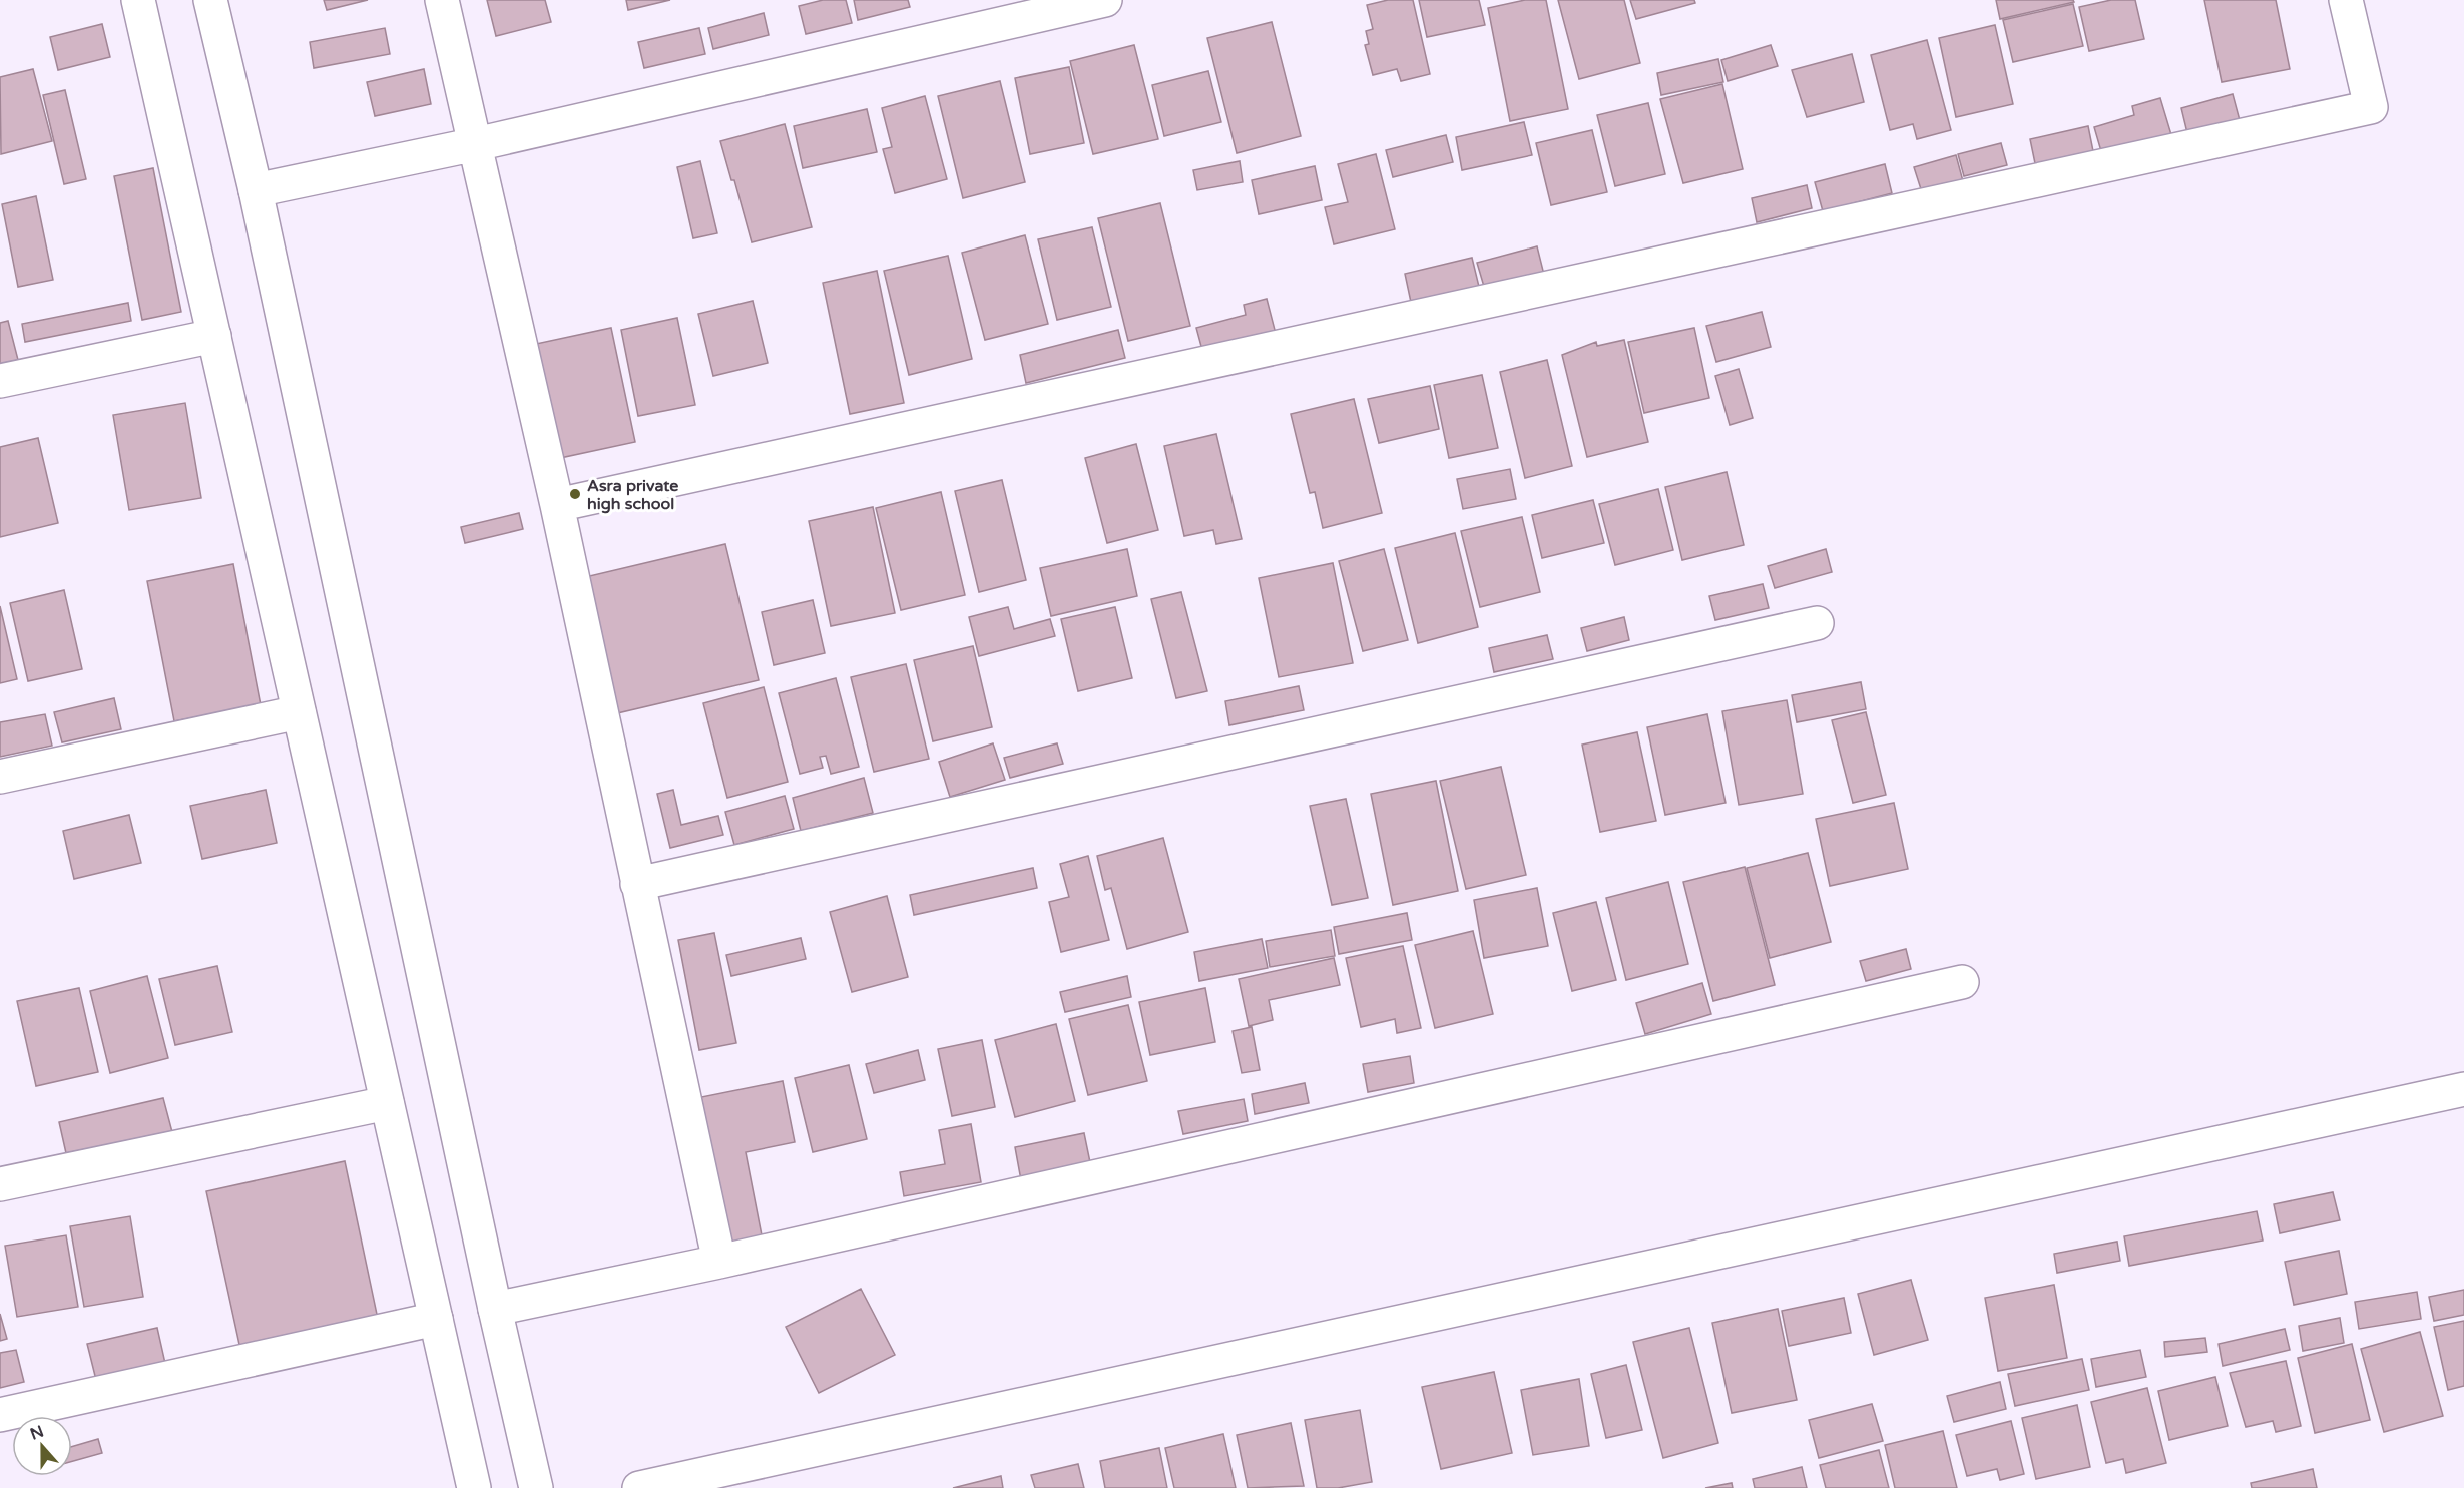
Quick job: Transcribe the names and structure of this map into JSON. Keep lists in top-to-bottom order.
{
  "places": ["Asra private high school"],
  "north": "top"
}
